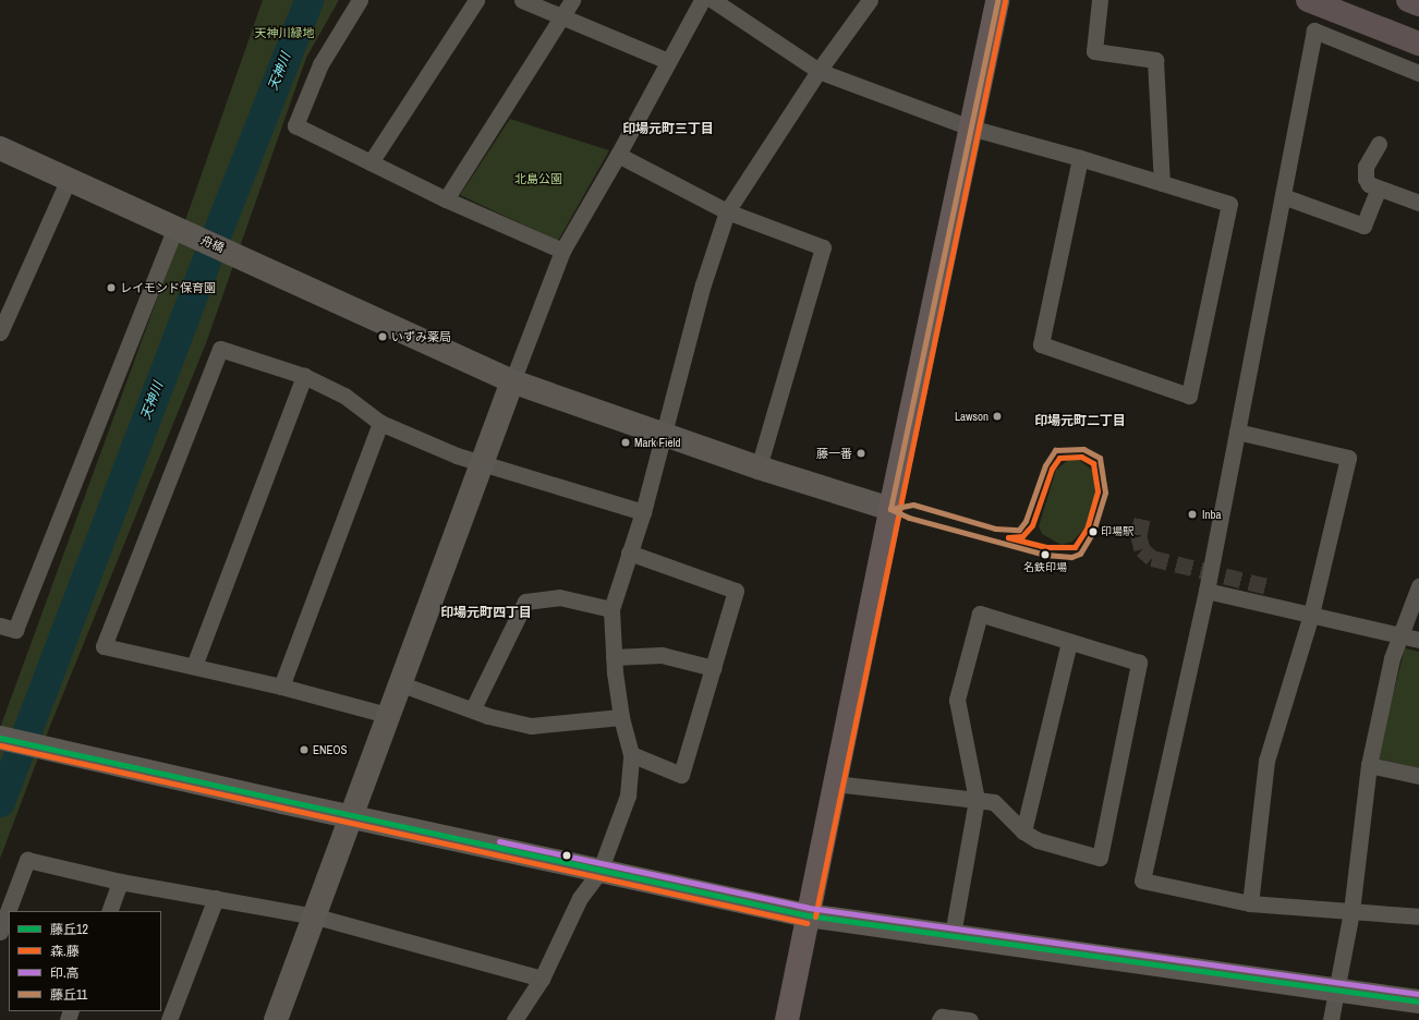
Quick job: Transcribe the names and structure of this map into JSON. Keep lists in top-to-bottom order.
{
  "streets": {
    "street": ["舟橋"]
  },
  "districts": ["印場元町三丁目", "印場元町二丁目", "印場元町四丁目"],
  "water": ["天神川"],
  "parks": ["天神川緑地", "北島公園"],
  "places": [
    "レイモンド保育園",
    "いずみ薬局",
    "Lawson",
    "Mark Field",
    "藤一番",
    "Inba",
    "印場駅",
    "名鉄印場",
    "ENEOS"
  ],
  "lines": [
    "transit line 藤丘11",
    "transit line 森.藤",
    "transit line 藤丘12",
    "transit line 印.高"
  ],
  "legend": [
    "藤丘12",
    "森.藤",
    "印.高",
    "藤丘11"
  ]
}
